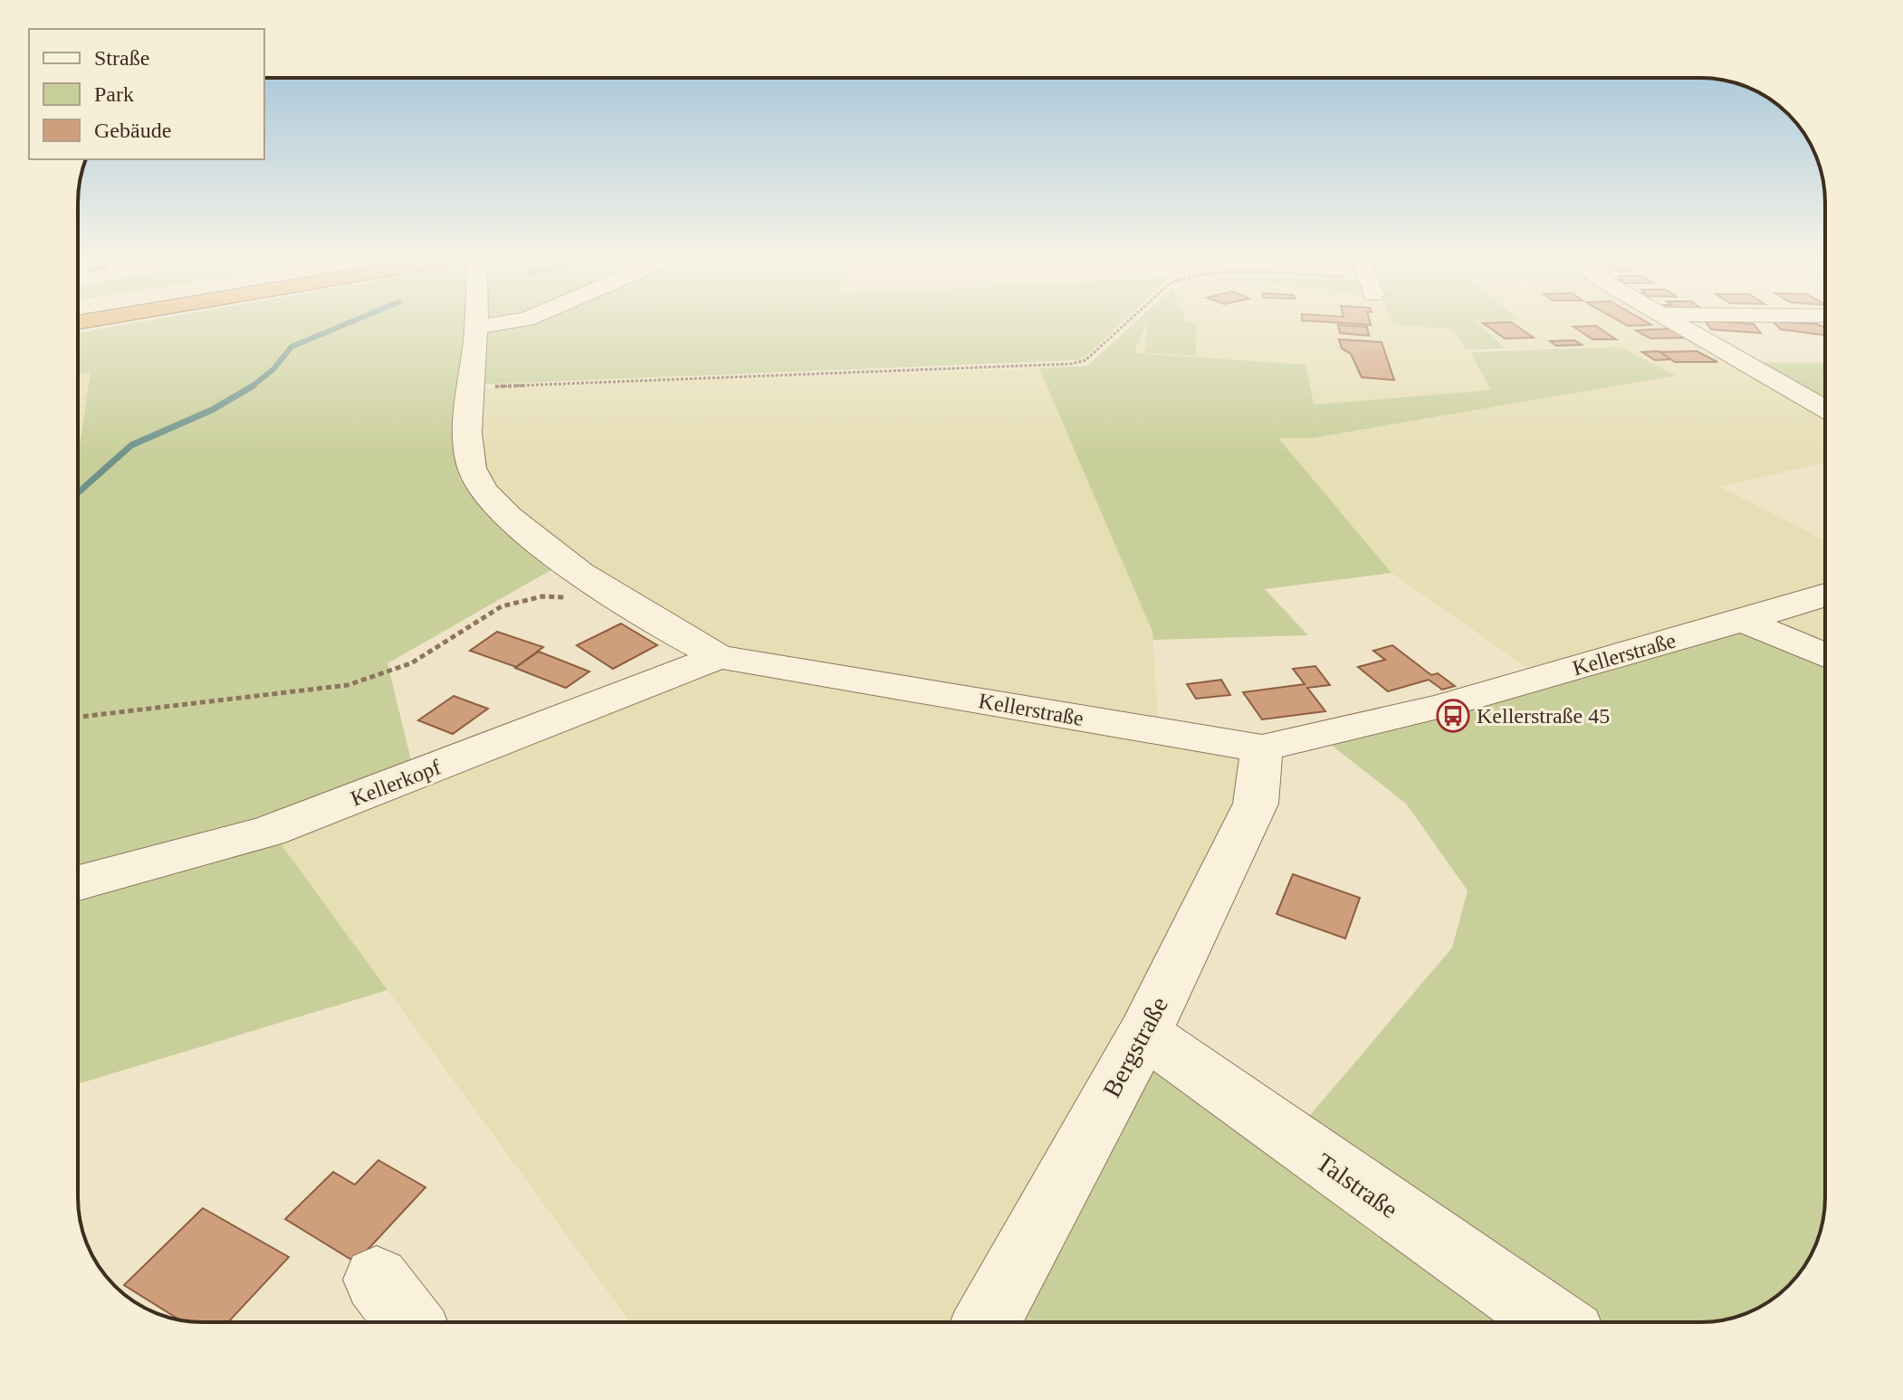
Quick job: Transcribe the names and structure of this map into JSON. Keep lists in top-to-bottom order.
{
  "streets": {
    "street": [
      "Kellerstraße",
      "Kellerkopf",
      "Bergstraße",
      "Talstraße"
    ]
  },
  "crossings": [
    ["Kellerstraße", "Kellerkopf"],
    ["Kellerstraße", "Bergstraße"],
    ["Bergstraße", "Talstraße"]
  ],
  "places": {
    "bus stop": ["Kellerstraße 45"]
  },
  "legend": ["Straße", "Park", "Gebäude"]
}
